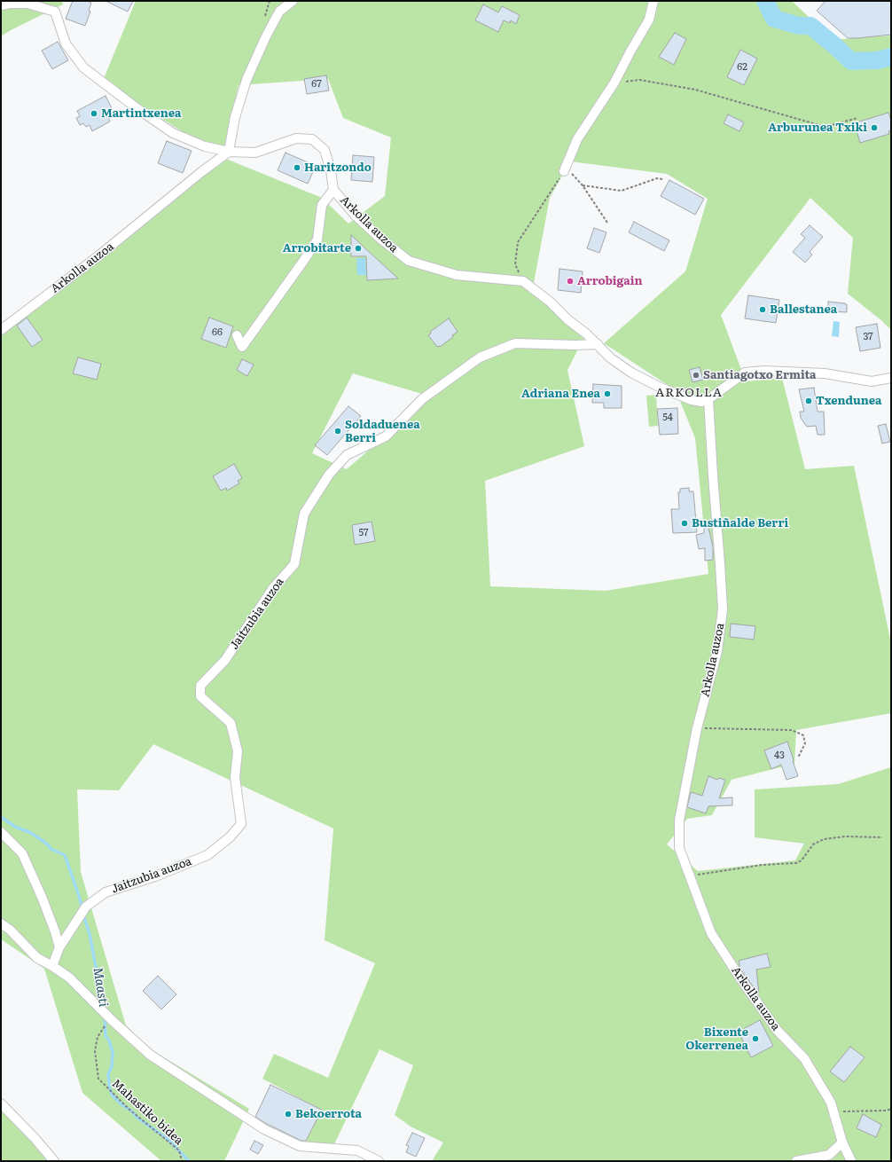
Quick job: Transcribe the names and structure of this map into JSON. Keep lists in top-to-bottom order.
{
  "streets": {
    "street": ["Arkolla auzoa", "Jaitzubia auzoa"],
    "path": ["Mahastiko bidea"]
  },
  "districts": ["ARKOLLA"],
  "water": ["Maasti"],
  "places": [
    "Martintxenea",
    "Arburunea Txiki",
    "Haritzondo",
    "Arrobitarte",
    "Arrobigain",
    "Ballestanea",
    "Santiagotxo Ermita",
    "Adriana Enea",
    "Txendunea",
    "Soldaduenea Berri",
    "Bustiñalde Berri",
    "Bixente Okerrenea",
    "Bekoerrota"
  ],
  "house_numbers": [
    "62",
    "67",
    "66",
    "37",
    "54",
    "57",
    "43"
  ]
}
